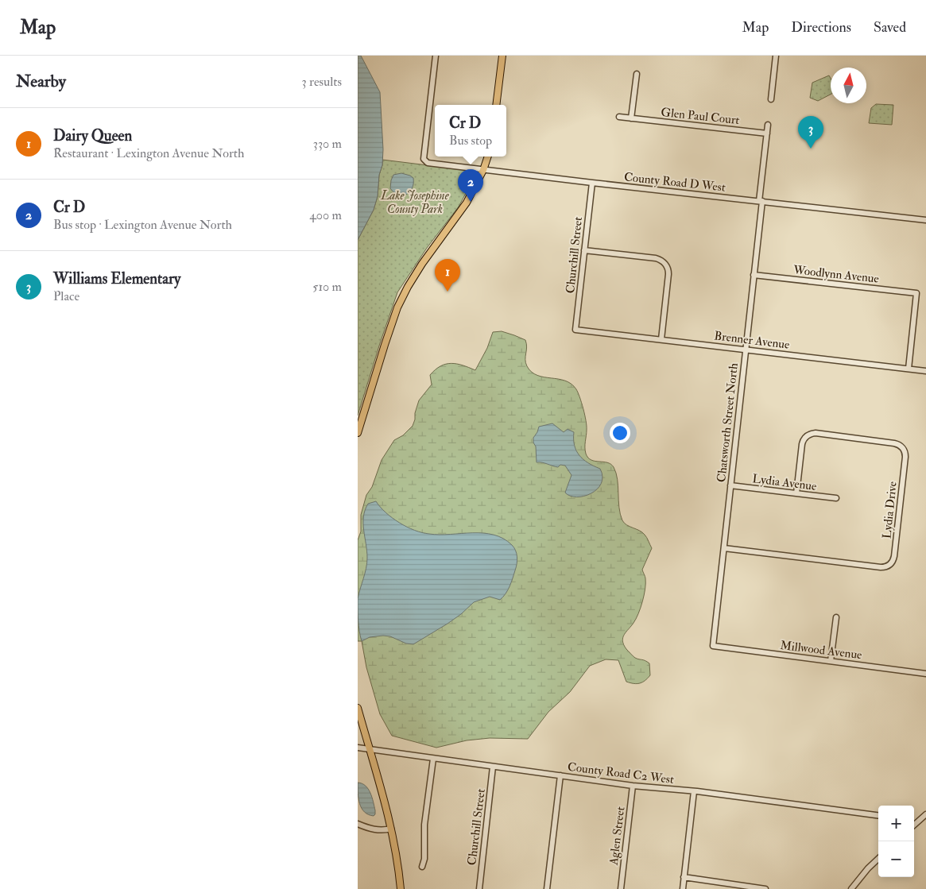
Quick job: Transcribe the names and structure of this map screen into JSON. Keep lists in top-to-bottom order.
{
  "streets": {
    "street": [
      "Glen Paul Court",
      "County Road D West",
      "Churchill Street",
      "Woodlynn Avenue",
      "Brenner Avenue",
      "Chatsworth Street North",
      "Lydia Avenue",
      "Lydia Drive",
      "Millwood Avenue",
      "County Road C2 West",
      "Aglen Street"
    ]
  },
  "crossings": [
    ["Glen Paul Court", "Chatsworth Street North"],
    ["County Road D West", "Churchill Street"],
    ["County Road D West", "Chatsworth Street North"],
    ["Churchill Street", "Brenner Avenue"],
    ["Churchill Street", "County Road C2 West"],
    ["Woodlynn Avenue", "Brenner Avenue"],
    ["Woodlynn Avenue", "Chatsworth Street North"],
    ["Brenner Avenue", "Chatsworth Street North"],
    ["Chatsworth Street North", "Lydia Avenue"],
    ["Chatsworth Street North", "Lydia Drive"],
    ["Chatsworth Street North", "Millwood Avenue"],
    ["Lydia Avenue", "Lydia Drive"],
    ["County Road C2 West", "Aglen Street"]
  ],
  "parks": ["Lake Josephine County Park"],
  "north": "top",
  "page": {
    "header": "Map",
    "nav": ["Map", "Directions", "Saved"],
    "heading": ["Nearby", "3 results"],
    "popup": ["Cr D", "Bus stop"],
    "list": [
      {
        "mark": "1",
        "name": "Dairy Queen",
        "note": "Restaurant · Lexington Avenue North",
        "value": "330 m"
      },
      {
        "mark": "2",
        "name": "Cr D",
        "note": "Bus stop · Lexington Avenue North",
        "value": "400 m"
      },
      {
        "mark": "3",
        "name": "Williams Elementary",
        "note": "Place",
        "value": "510 m"
      }
    ],
    "pins": ["3", "2", "1"],
    "map_buttons": ["+", "−"]
  }
}
